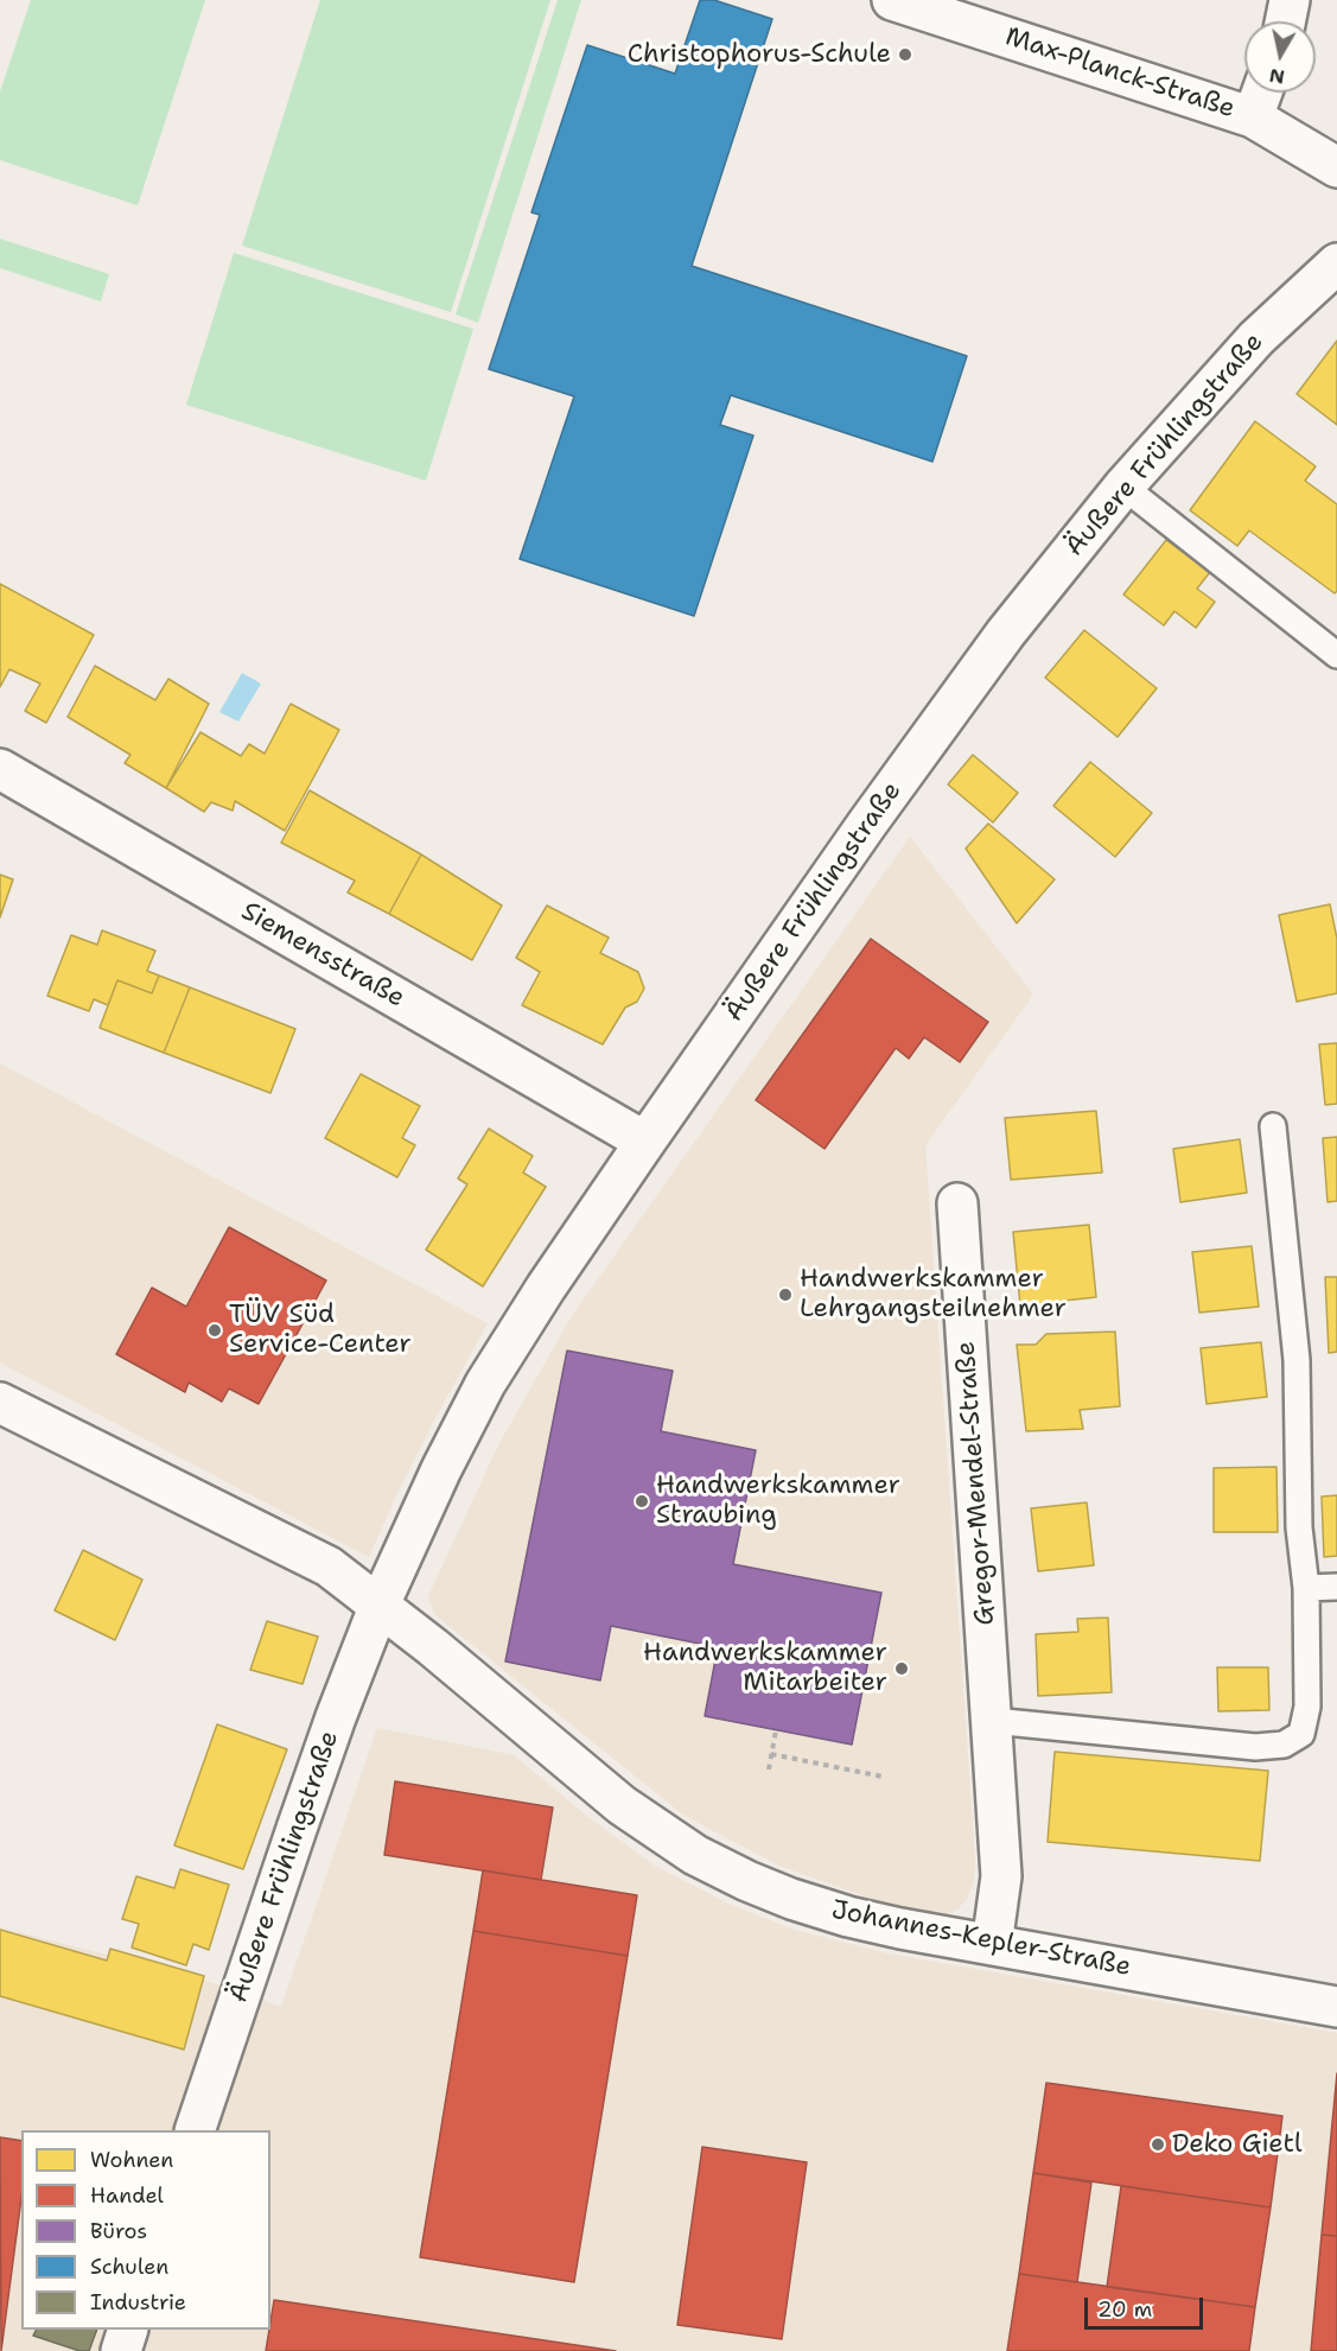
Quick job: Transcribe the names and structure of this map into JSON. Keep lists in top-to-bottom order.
{
  "streets": {
    "street": [
      "Max-Planck-Straße",
      "Äußere Frühlingstraße",
      "Siemensstraße",
      "Gregor-Mendel-Straße",
      "Johannes-Kepler-Straße"
    ]
  },
  "crossings": [
    ["Äußere Frühlingstraße", "Siemensstraße"],
    ["Äußere Frühlingstraße", "Johannes-Kepler-Straße"],
    ["Gregor-Mendel-Straße", "Johannes-Kepler-Straße"]
  ],
  "places": [
    "Christophorus-Schule",
    "Handwerkskammer Lehrgangsteilnehmer",
    "TÜV Süd Service-Center",
    "Handwerkskammer Straubing",
    "Handwerkskammer Mitarbeiter",
    "Deko Gietl"
  ],
  "legend": [
    "Wohnen",
    "Handel",
    "Büros",
    "Schulen",
    "Industrie"
  ],
  "scale_bar": "20 m",
  "north": "bottom"
}
